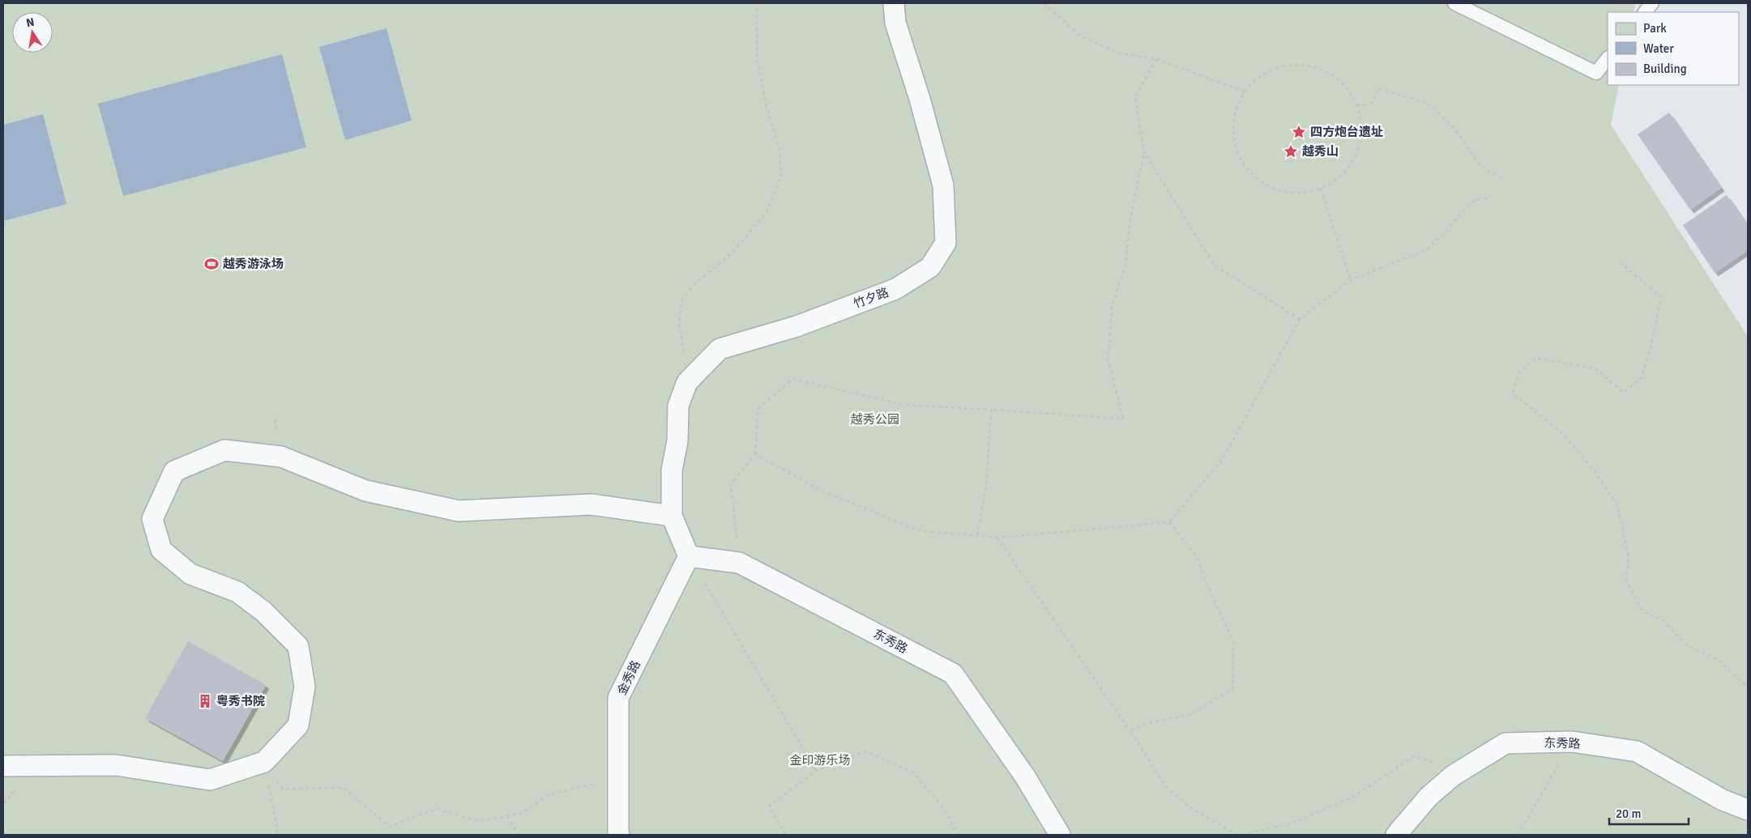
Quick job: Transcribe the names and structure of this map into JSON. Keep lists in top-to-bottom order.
{
  "streets": {
    "street": ["竹夕路", "东秀路", "金秀路"]
  },
  "crossings": [
    ["东秀路", "金秀路"]
  ],
  "parks": ["越秀公园", "金印游乐场"],
  "places": {
    "place": ["四方炮台遗址", "越秀山"],
    "sports": ["越秀游泳场"],
    "building": ["粤秀书院"]
  },
  "legend": ["Park", "Water", "Building"],
  "scale_bar": "20 m",
  "north": "top"
}
